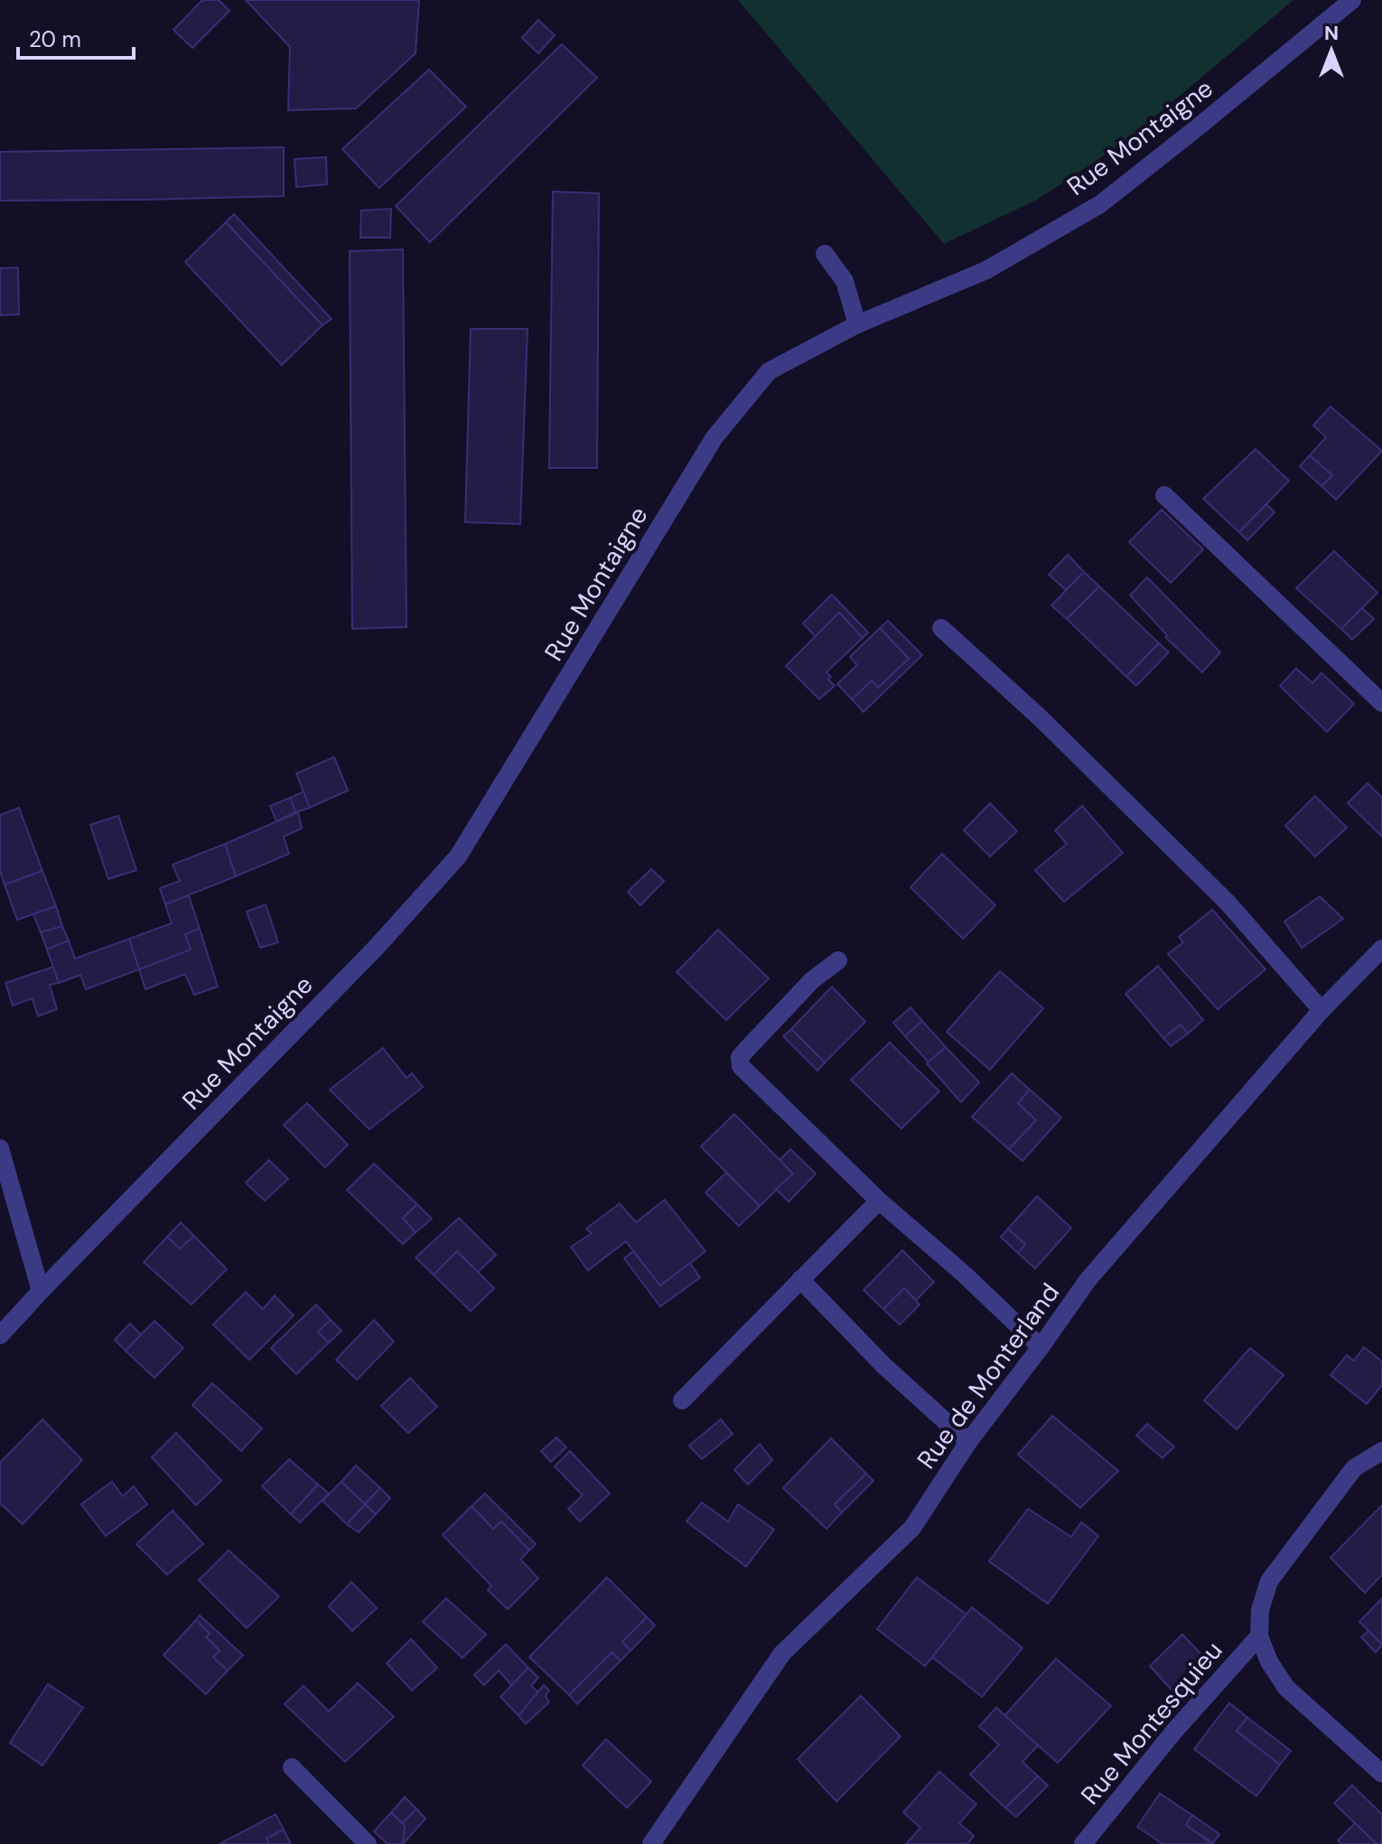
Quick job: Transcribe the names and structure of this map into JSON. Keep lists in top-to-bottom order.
{
  "streets": {
    "street": ["Rue Montaigne", "Rue de Monterland", "Rue Montesquieu"]
  },
  "scale_bar": "20 m",
  "north": "top"
}
